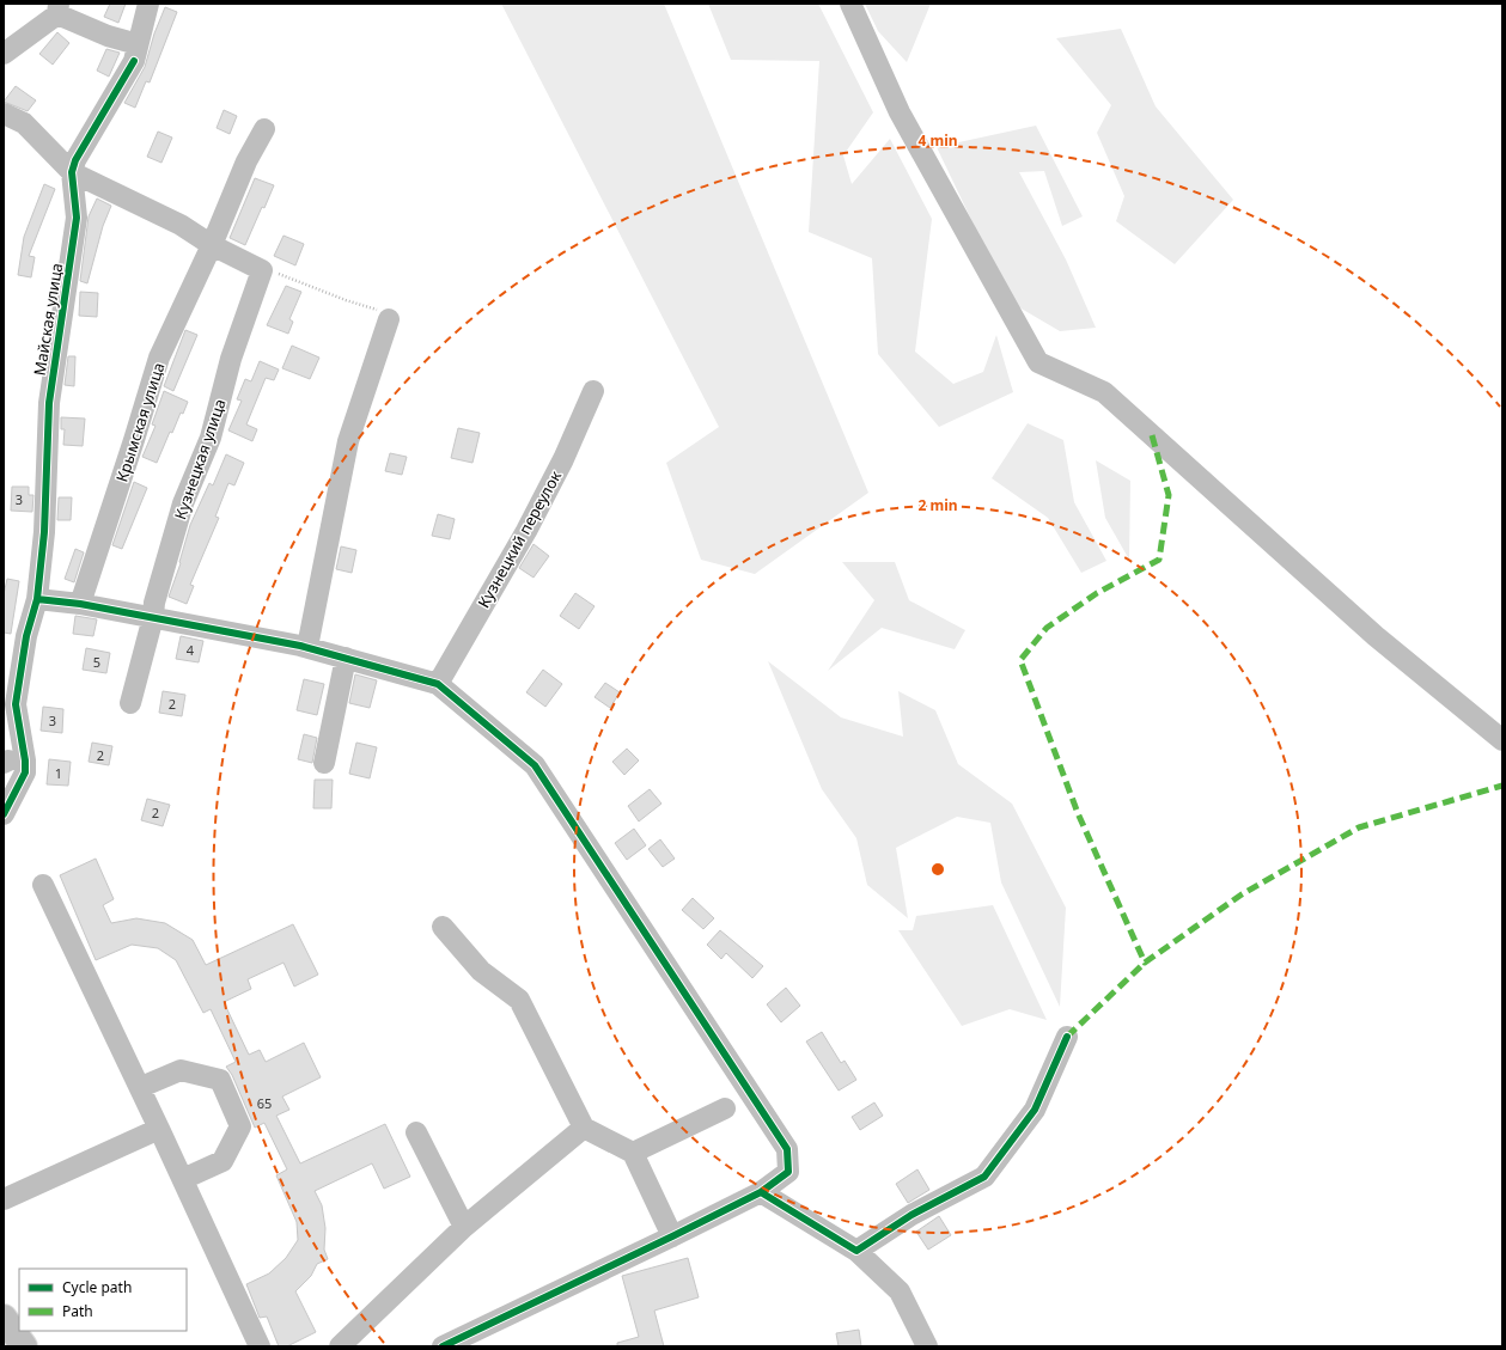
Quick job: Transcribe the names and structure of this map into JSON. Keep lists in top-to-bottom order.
{
  "streets": {
    "street": [
      "Майская улица",
      "Крымская улица",
      "Кузнецкая улица",
      "Кузнецкий переулок"
    ]
  },
  "house_numbers": [
    "3",
    "4",
    "5",
    "2",
    "3",
    "2",
    "1",
    "2",
    "65"
  ],
  "legend": ["Cycle path", "Path"],
  "rings": ["4 min", "2 min"]
}
